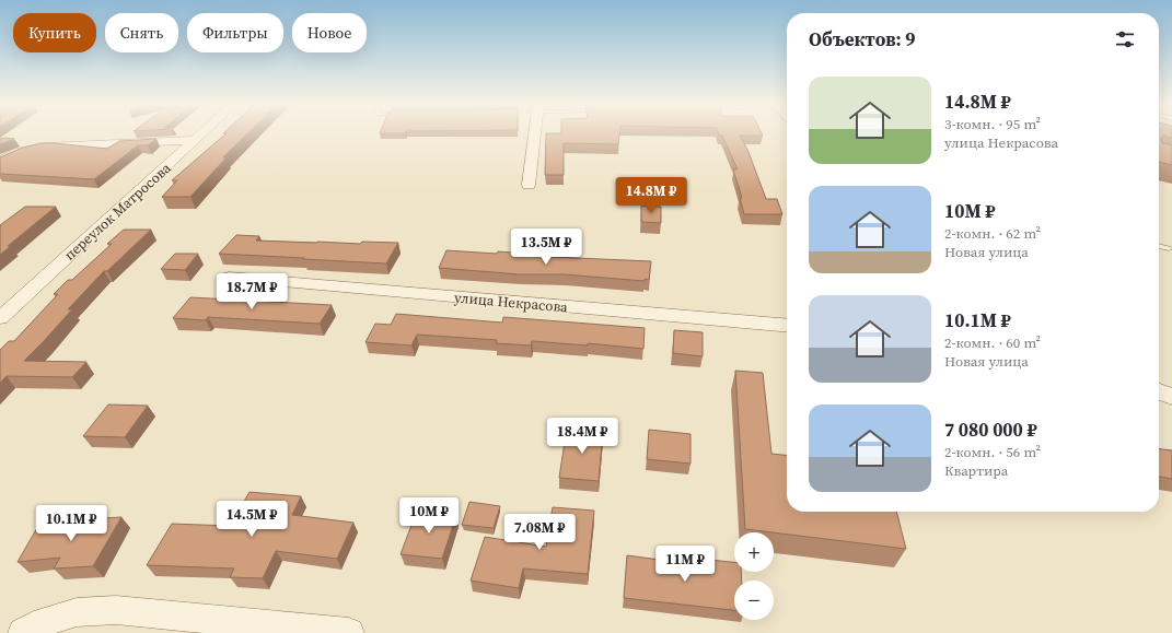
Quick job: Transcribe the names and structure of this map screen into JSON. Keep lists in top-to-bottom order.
{
  "streets": {
    "street": ["переулок Матросова", "улица Некрасова"]
  },
  "page": {
    "chip": [
      "Купить",
      "Снять",
      "Фильтры",
      "Новое"
    ],
    "heading": "Объектов: 9",
    "list": [
      {
        "name": "14.8M ₽",
        "note": "3-комн. · 95 m² · улица Некрасова"
      },
      {
        "name": "10M ₽",
        "note": "2-комн. · 62 m² · Новая улица"
      },
      {
        "name": "10.1M ₽",
        "note": "2-комн. · 60 m² · Новая улица"
      },
      {
        "name": "7 080 000 ₽",
        "note": "2-комн. · 56 m² · Квартира"
      }
    ],
    "price": [
      "14.8M ₽",
      "13.5M ₽",
      "18.7M ₽",
      "18.4M ₽",
      "10M ₽",
      "14.5M ₽",
      "10.1M ₽",
      "7.08M ₽",
      "11M ₽"
    ],
    "map_buttons": ["+", "−"]
  }
}
